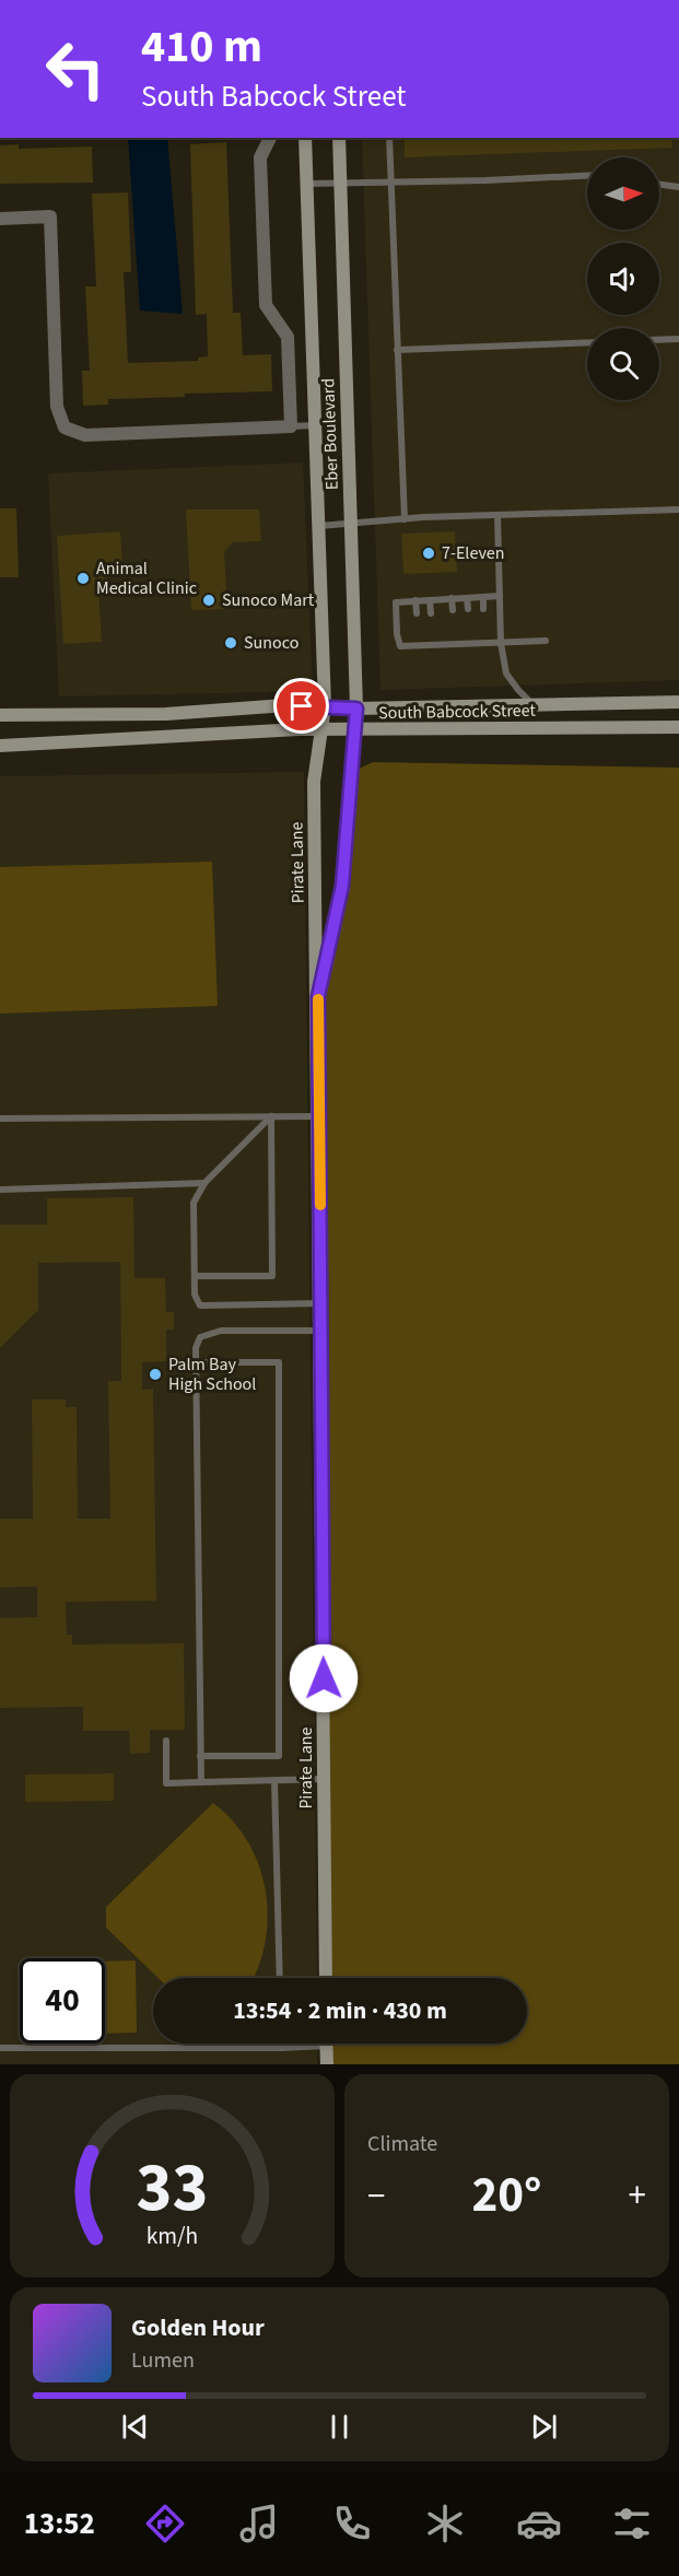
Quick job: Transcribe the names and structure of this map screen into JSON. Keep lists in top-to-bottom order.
{
  "streets": {
    "street": ["Eber Boulevard", "South Babcock Street", "Pirate Lane"]
  },
  "crossings": [
    ["Eber Boulevard", "South Babcock Street"],
    ["Eber Boulevard", "Pirate Lane"],
    ["South Babcock Street", "Pirate Lane"]
  ],
  "places": [
    "7-Eleven",
    "Animal Medical Clinic",
    "Sunoco Mart",
    "Sunoco",
    "Palm Bay High School"
  ],
  "north": "right",
  "page": {
    "turn": ["410 m", "South Babcock Street"],
    "limit": "40",
    "trip": "13:54 · 2 min · 430 m",
    "tile": "Climate",
    "heat": ["−", "20°", "+"],
    "song": ["Golden Hour", "Lumen"],
    "tabs": "13:52",
    "gauge": ["33", "km/h"]
  }
}
